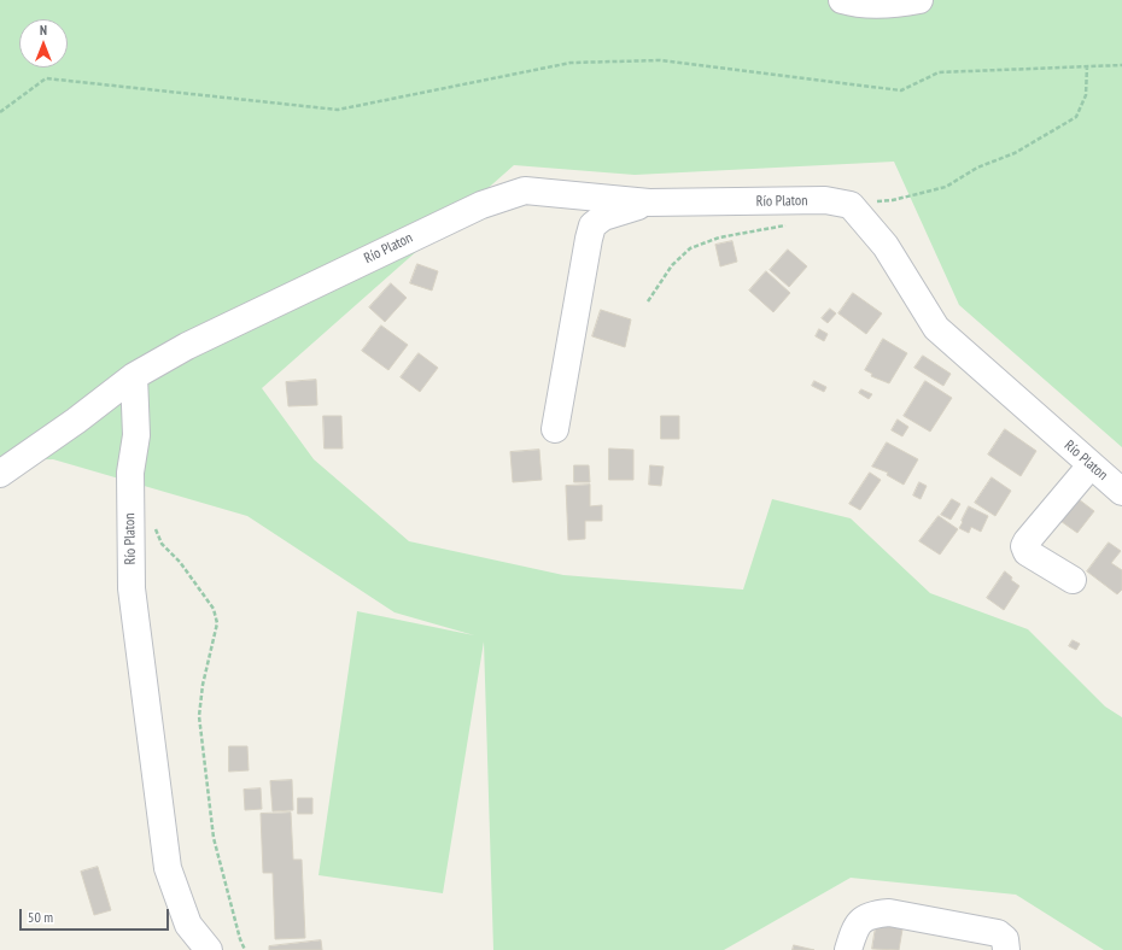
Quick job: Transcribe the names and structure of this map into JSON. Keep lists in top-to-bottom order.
{
  "streets": {
    "street": ["Río Platon"]
  },
  "scale_bar": "50 m",
  "north": "top"
}
